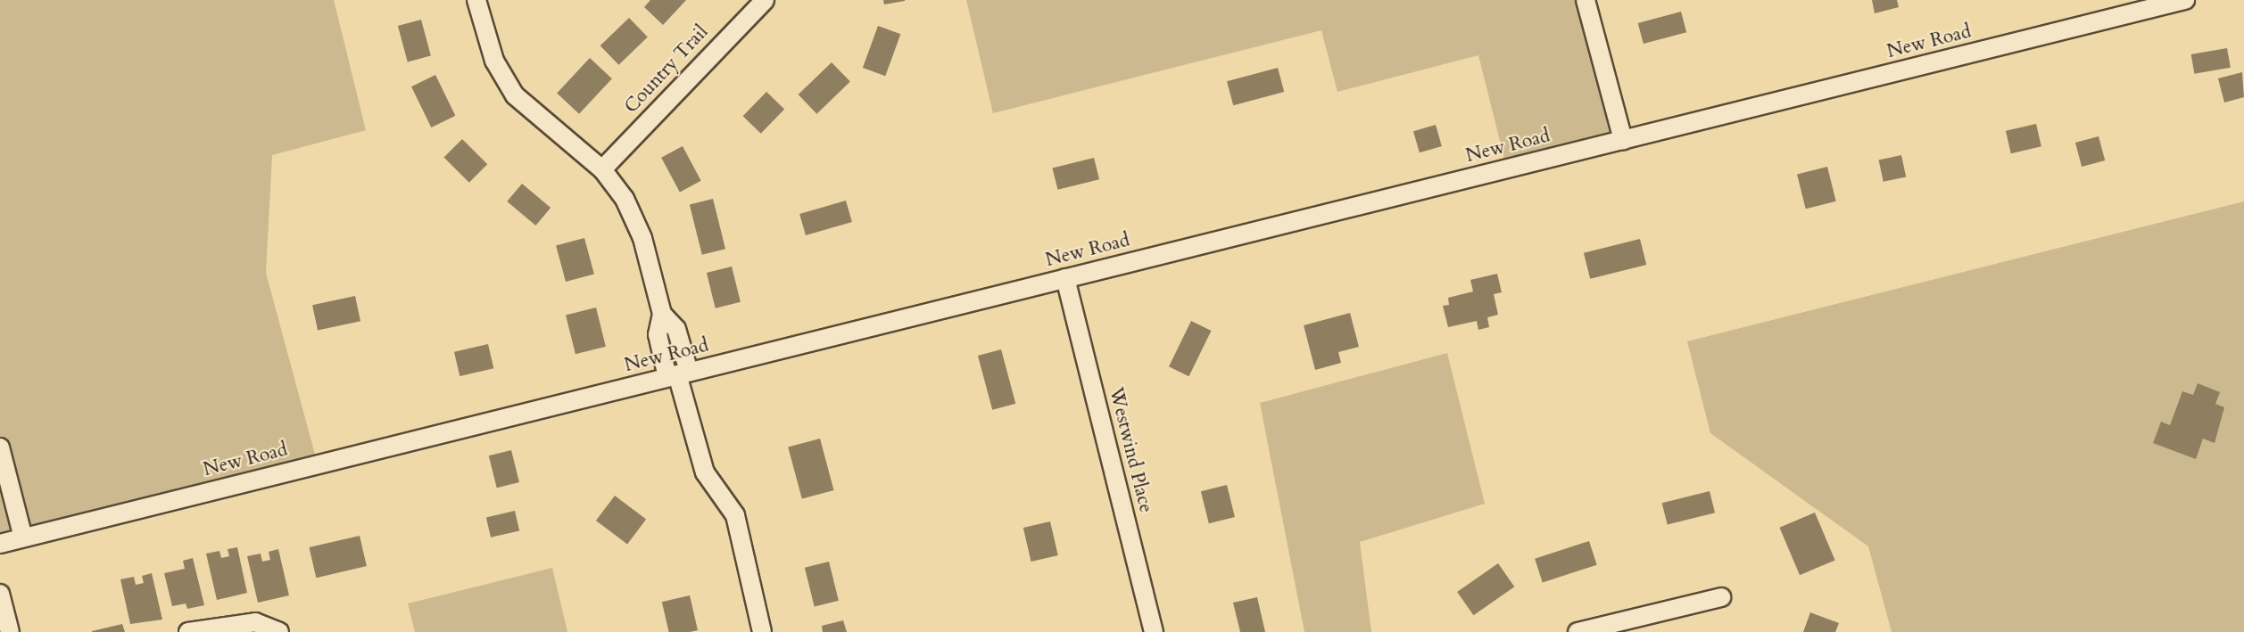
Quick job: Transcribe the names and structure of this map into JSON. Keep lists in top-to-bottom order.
{
  "streets": {
    "street": ["New Road", "Country Trail", "Westwind Place"]
  },
  "crossings": [
    ["New Road", "Westwind Place"]
  ]
}
